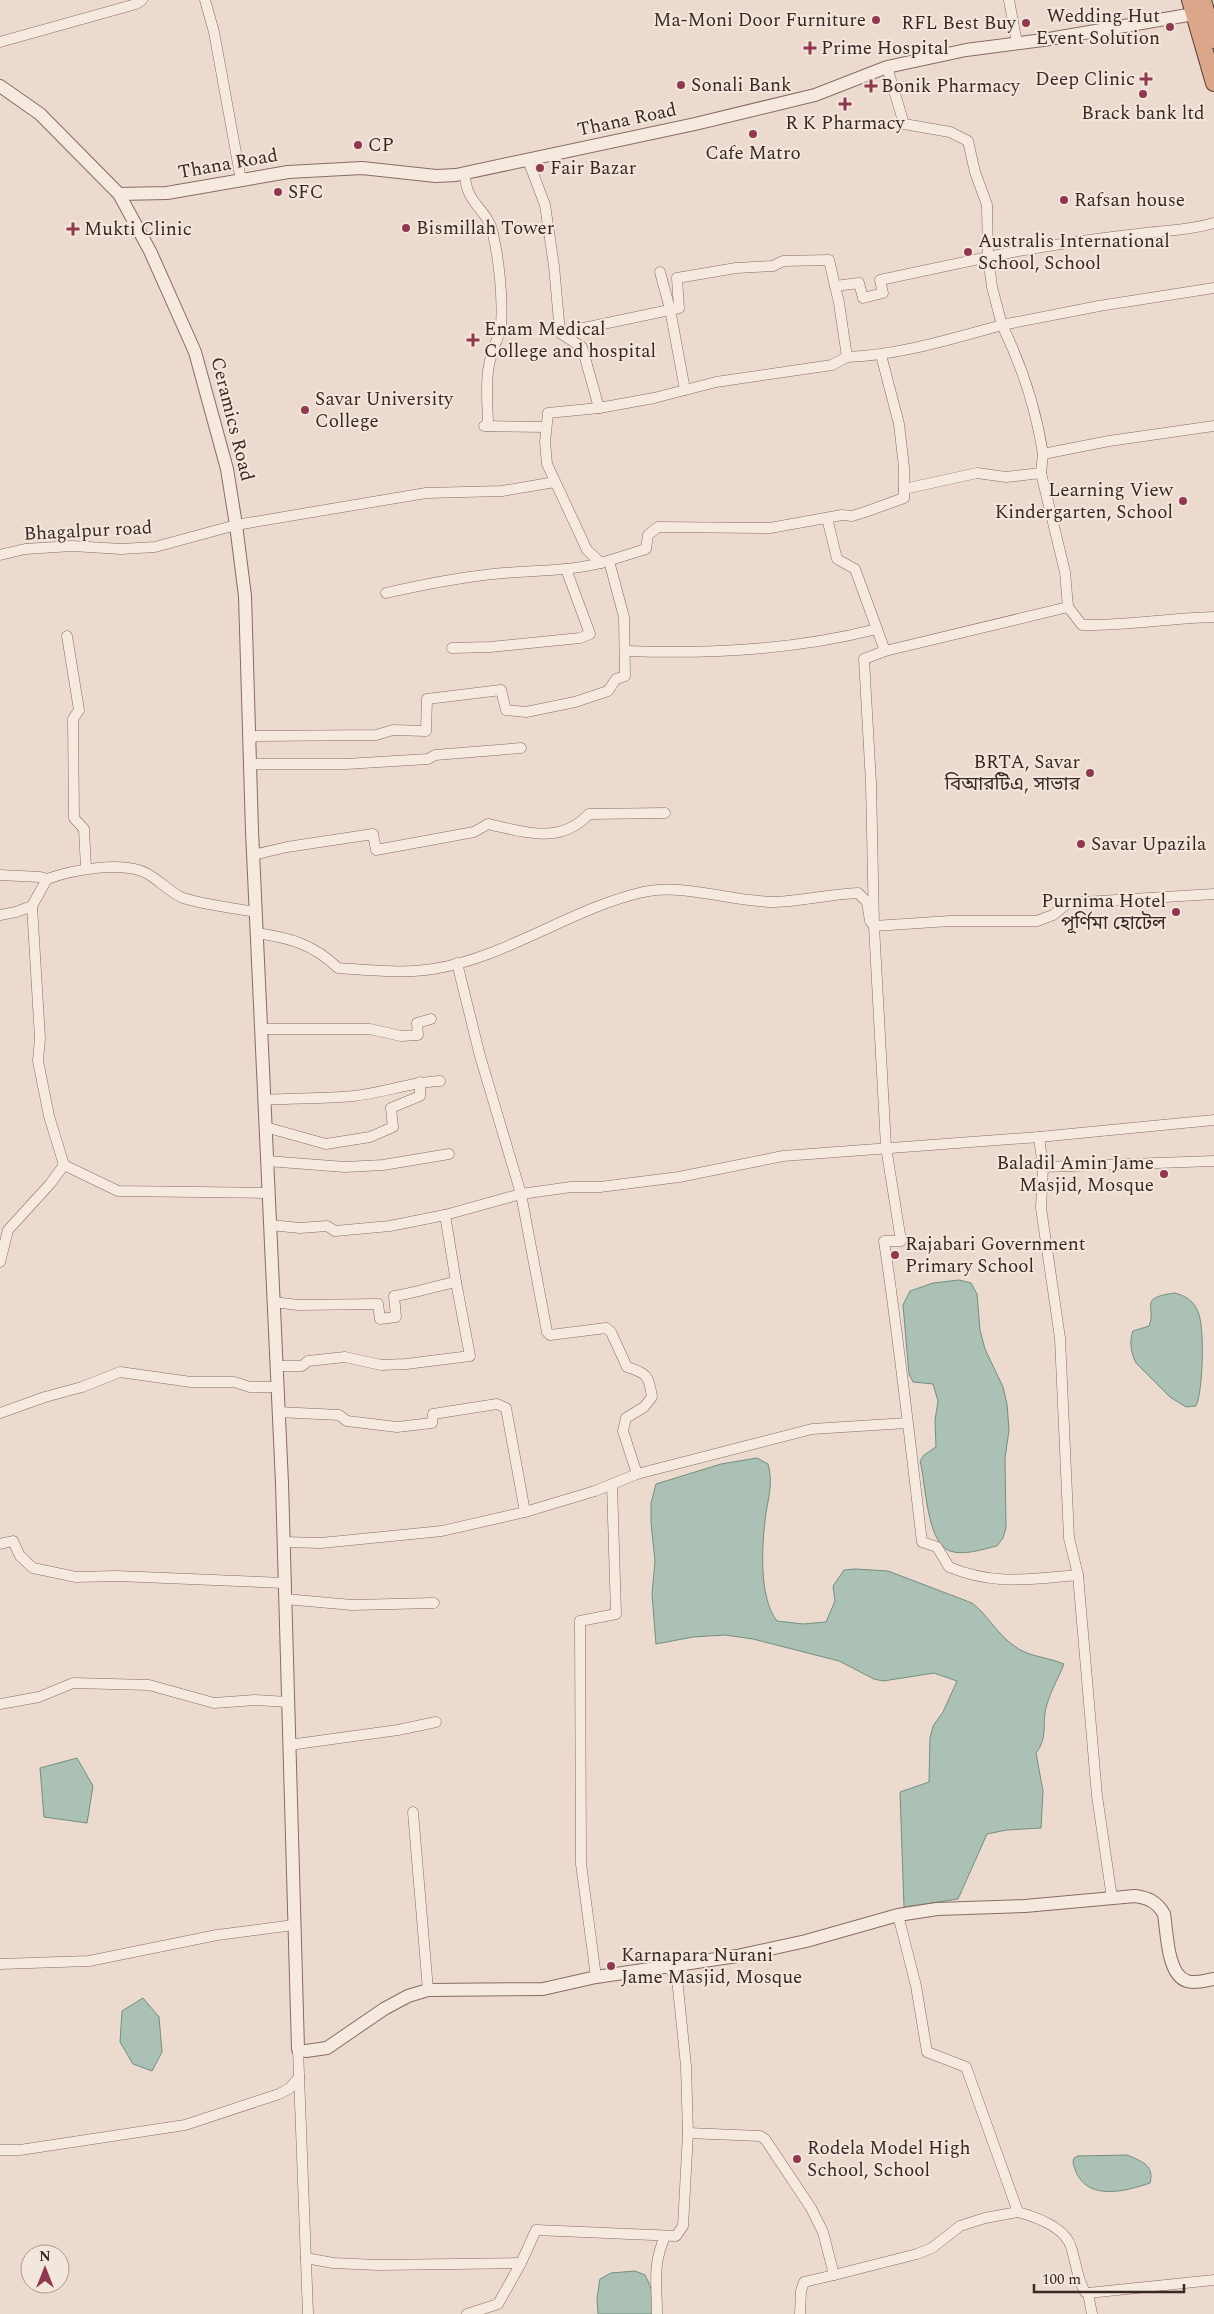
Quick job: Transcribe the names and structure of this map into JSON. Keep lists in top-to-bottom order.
{
  "streets": {
    "street": ["Thana Road", "Ceramics Road", "Bhagalpur road"]
  },
  "crossings": [
    ["Thana Road", "Ceramics Road"],
    ["Ceramics Road", "Bhagalpur road"]
  ],
  "places": {
    "other": [
      "Ma-Moni Door Furniture",
      "RFL Best Buy",
      "Wedding Hut Event Solution",
      "Sonali Bank",
      "Brack bank ltd",
      "Cafe Matro",
      "CP",
      "Fair Bazar",
      "SFC",
      "Rafsan house",
      "Bismillah Tower",
      "Australis International School, School",
      "Savar University College",
      "Learning View Kindergarten, School",
      "BRTA, Savar বিআরটিএ, সাভার",
      "Savar Upazila",
      "Purnima Hotel পূর্ণিমা হোটেল",
      "Baladil Amin Jame Masjid, Mosque",
      "Rajabari Government Primary School",
      "Karnapara Nurani Jame Masjid, Mosque",
      "Rodela Model High School, School"
    ],
    "health": [
      "Prime Hospital",
      "Deep Clinic",
      "Bonik Pharmacy",
      "R K Pharmacy",
      "Mukti Clinic",
      "Enam Medical College and hospital"
    ]
  },
  "scale_bar": "100 m",
  "north": "top"
}
